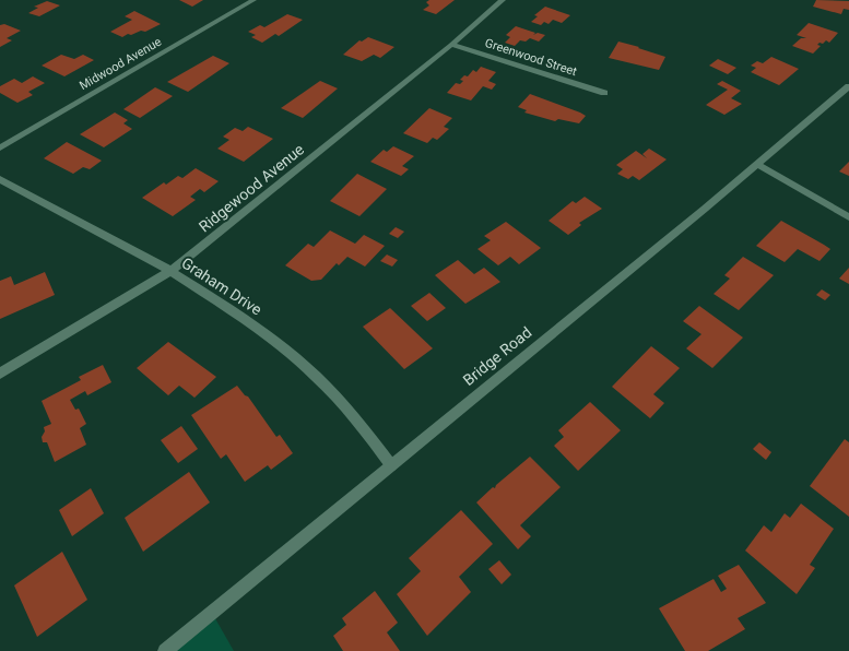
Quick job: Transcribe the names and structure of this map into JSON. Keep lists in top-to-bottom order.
{
  "streets": {
    "street": [
      "Greenwood Street",
      "Midwood Avenue",
      "Ridgewood Avenue",
      "Graham Drive",
      "Bridge Road"
    ]
  },
  "crossings": [
    ["Greenwood Street", "Ridgewood Avenue"],
    ["Ridgewood Avenue", "Graham Drive"],
    ["Graham Drive", "Bridge Road"]
  ]
}
